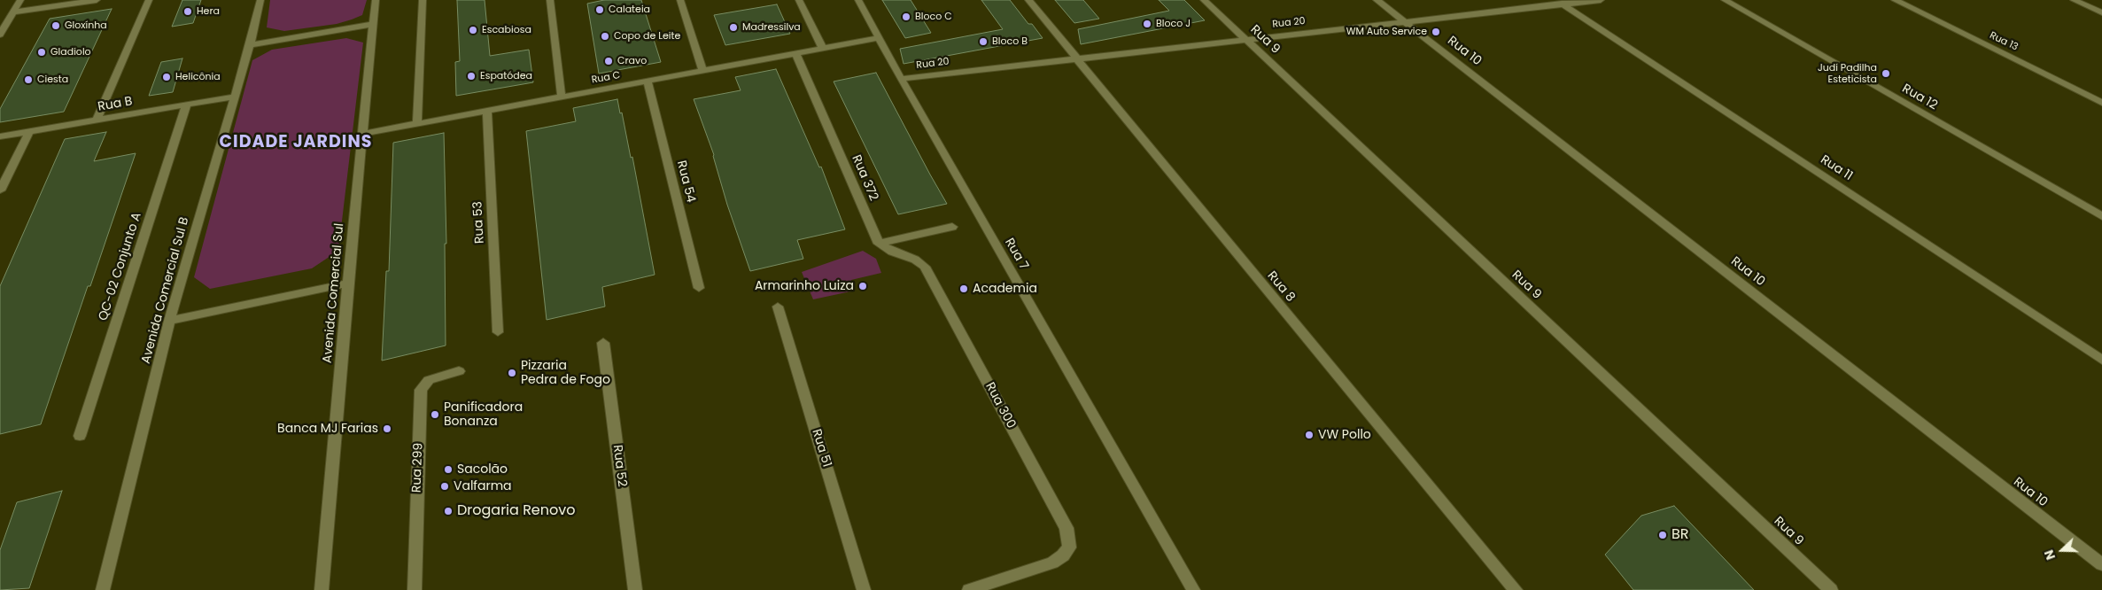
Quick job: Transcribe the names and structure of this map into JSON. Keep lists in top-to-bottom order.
{
  "streets": {
    "street": [
      "Rua 20",
      "Rua 9",
      "Rua 13",
      "Rua 10",
      "Rua C",
      "Rua 12",
      "Rua B",
      "Rua 11",
      "Rua 372",
      "Rua 54",
      "Rua 53",
      "Rua 7",
      "QC-02 Conjunto A",
      "Rua 8",
      "Avenida Comercial Sul B",
      "Avenida Comercial Sul",
      "Rua 300",
      "Rua 51",
      "Rua 52",
      "Rua 299"
    ]
  },
  "crossings": [
    ["Rua 20", "Rua 9"],
    ["Rua 20", "Rua 10"],
    ["Rua 20", "Rua 11"],
    ["Rua 20", "Rua 7"],
    ["Rua 20", "Rua 8"],
    ["Rua C", "Rua 372"],
    ["Rua C", "Rua 54"],
    ["Rua C", "Rua 53"],
    ["Rua C", "Rua 7"],
    ["Rua C", "Avenida Comercial Sul"],
    ["Rua B", "QC-02 Conjunto A"],
    ["Rua B", "Avenida Comercial Sul B"],
    ["Rua 372", "Rua 300"]
  ],
  "districts": ["CIDADE JARDINS"],
  "places": [
    "Calateia",
    "Hera",
    "Bloco C",
    "Bloco J",
    "Gloxínha",
    "Madressilva",
    "Escabiosa",
    "WM Auto Service",
    "Copo de Leite",
    "Bloco B",
    "Gladiolo",
    "Cravo",
    "Judi Padilha Esteticista",
    "Espatódea",
    "Helicônia",
    "Ciesta",
    "Armarinho Luiza",
    "Academia",
    "Pizzaria Pedra de Fogo",
    "Panificadora Bonanza",
    "Banca MJ Farias",
    "VW Pollo",
    "Sacolão",
    "Valfarma",
    "Drogaria Renovo",
    "BR"
  ],
  "north": "left"
}
